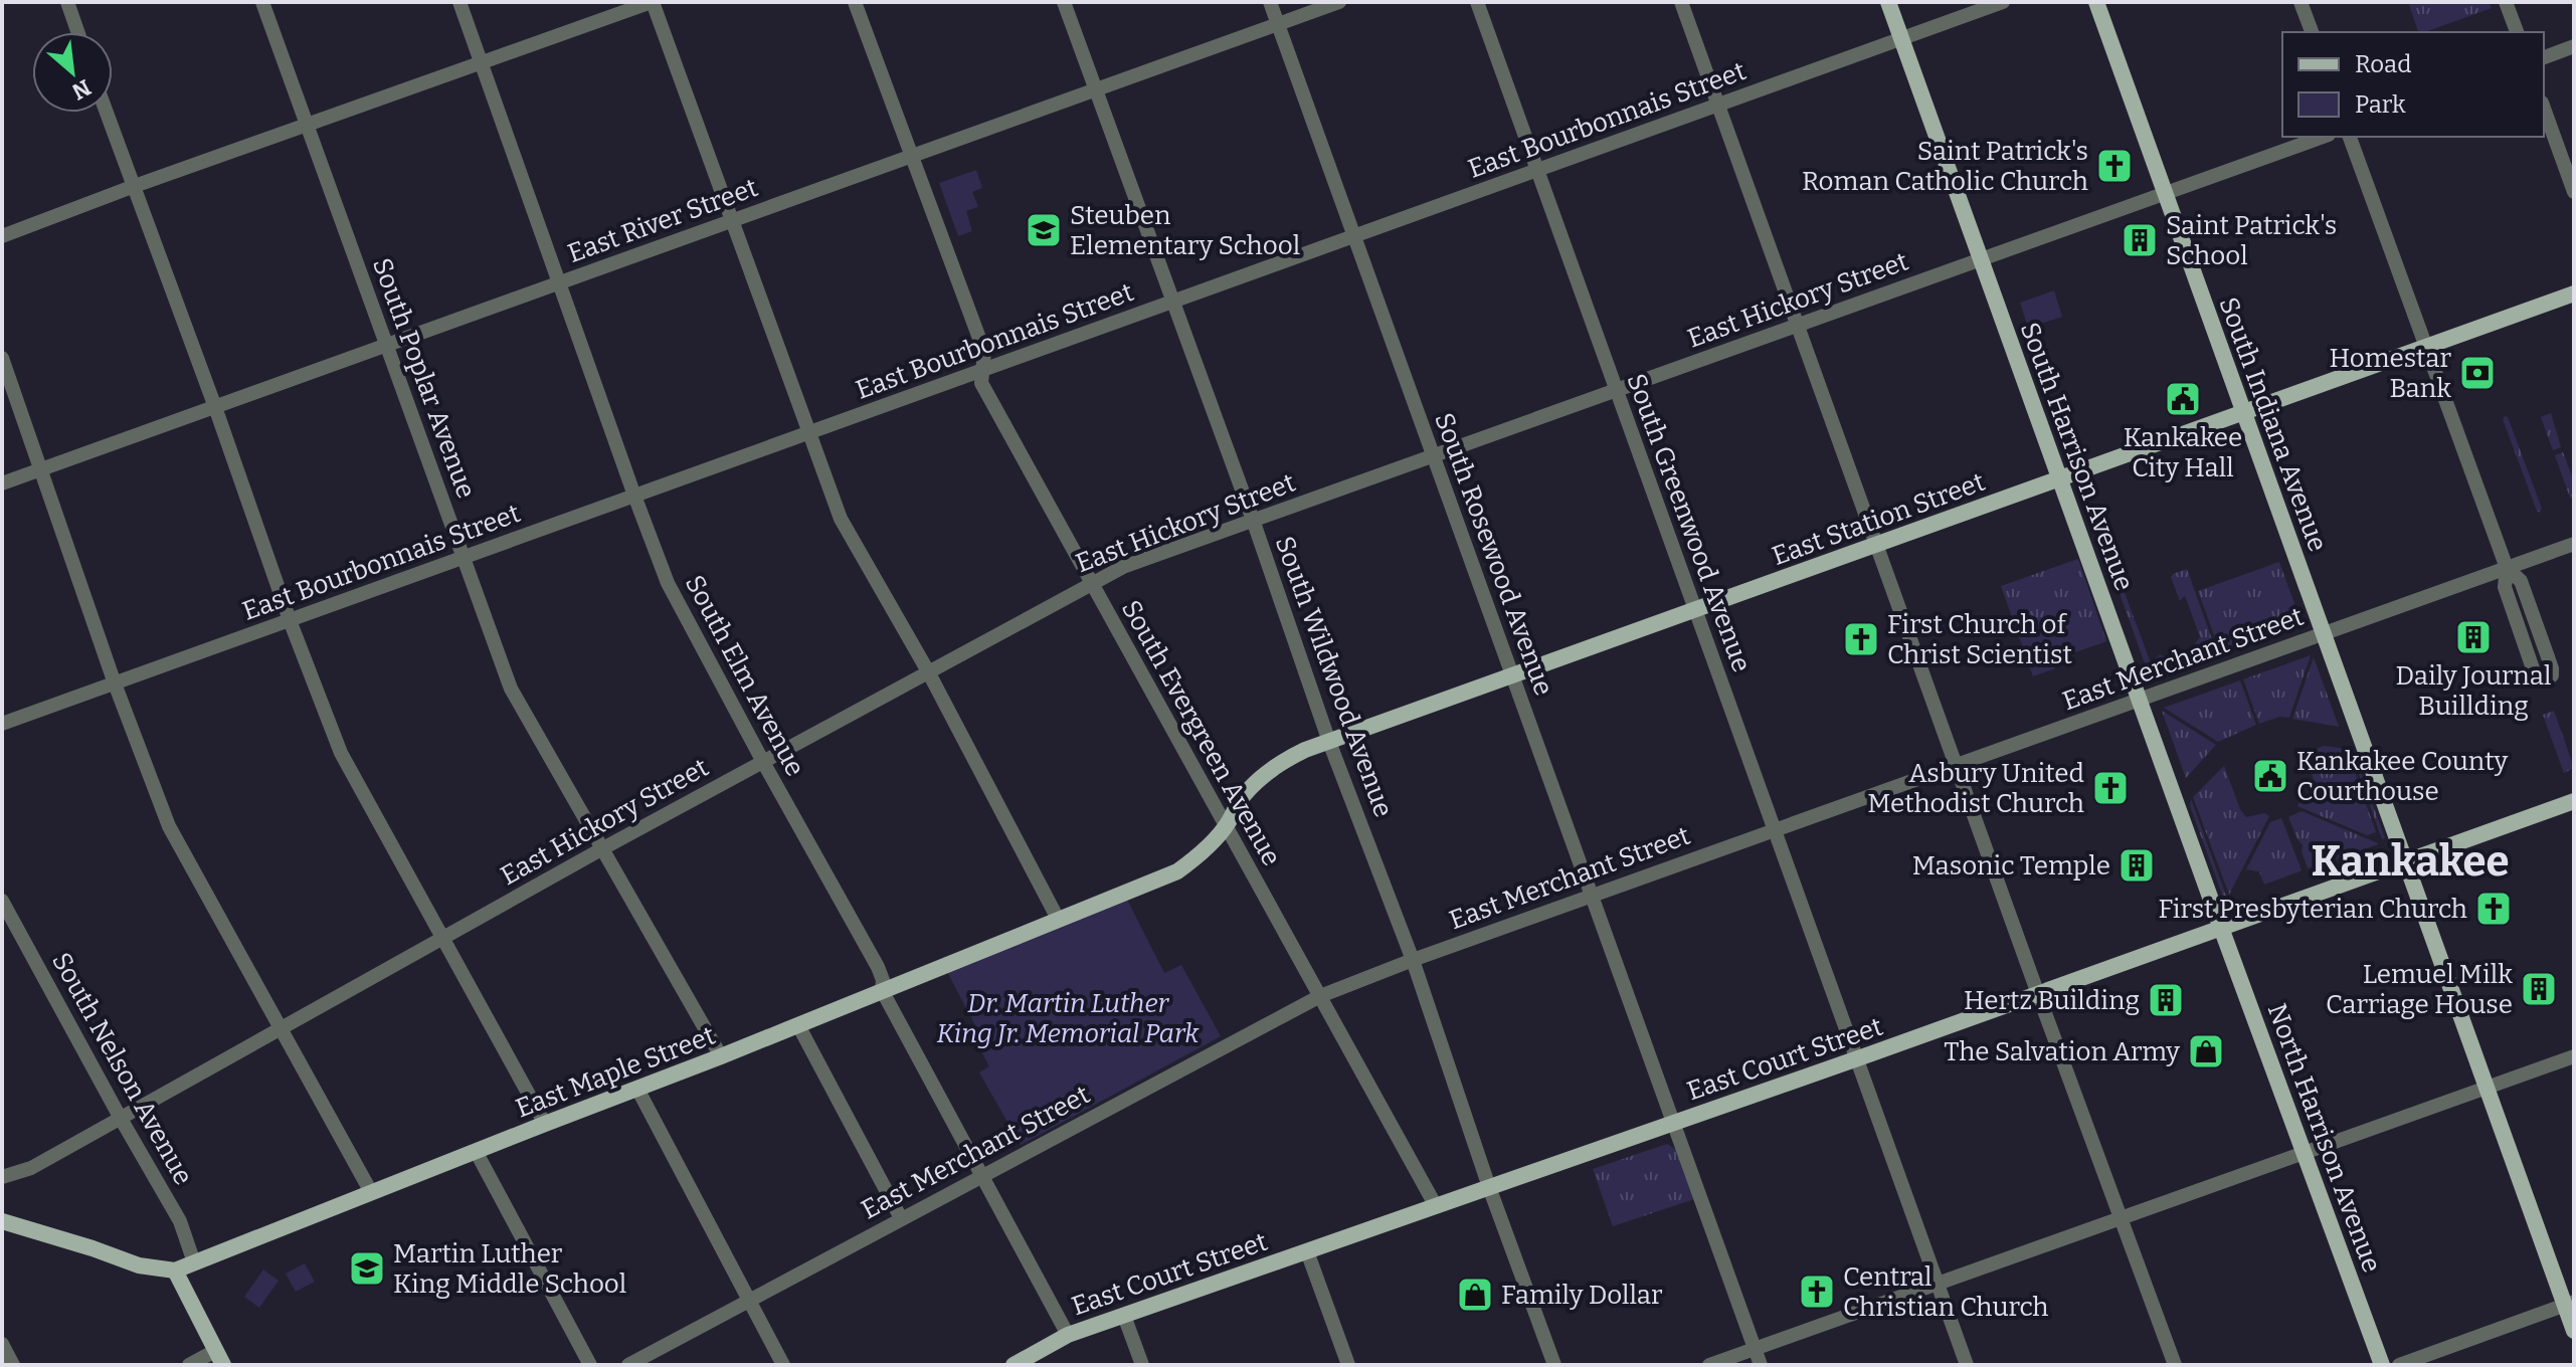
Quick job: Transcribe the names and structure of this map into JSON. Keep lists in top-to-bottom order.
{
  "streets": {
    "main road": [
      "South Indiana Avenue",
      "South Harrison Avenue",
      "East Station Street",
      "East Court Street",
      "East Maple Street",
      "North Harrison Avenue"
    ],
    "street": [
      "East Bourbonnais Street",
      "East River Street",
      "East Hickory Street",
      "South Poplar Avenue",
      "South Greenwood Avenue",
      "South Rosewood Avenue",
      "East Merchant Street",
      "South Elm Avenue",
      "South Wildwood Avenue",
      "South Evergreen Avenue",
      "South Nelson Avenue"
    ]
  },
  "crossings": [
    ["East Bourbonnais Street", "South Poplar Avenue"],
    ["East Bourbonnais Street", "South Harrison Avenue"],
    ["East Bourbonnais Street", "South Greenwood Avenue"],
    ["East Bourbonnais Street", "South Rosewood Avenue"],
    ["East Bourbonnais Street", "South Elm Avenue"],
    ["East Bourbonnais Street", "South Wildwood Avenue"],
    ["East Bourbonnais Street", "South Evergreen Avenue"],
    ["East River Street", "South Poplar Avenue"],
    ["East River Street", "South Rosewood Avenue"],
    ["East River Street", "South Elm Avenue"],
    ["East River Street", "South Wildwood Avenue"],
    ["East River Street", "South Evergreen Avenue"],
    ["East Hickory Street", "South Poplar Avenue"],
    ["East Hickory Street", "South Indiana Avenue"],
    ["East Hickory Street", "South Harrison Avenue"],
    ["East Hickory Street", "South Greenwood Avenue"],
    ["East Hickory Street", "South Rosewood Avenue"],
    ["East Hickory Street", "South Elm Avenue"],
    ["East Hickory Street", "South Wildwood Avenue"],
    ["East Hickory Street", "South Evergreen Avenue"],
    ["East Hickory Street", "South Nelson Avenue"],
    ["South Poplar Avenue", "East Maple Street"],
    ["South Indiana Avenue", "East Station Street"],
    ["South Indiana Avenue", "East Merchant Street"],
    ["South Indiana Avenue", "East Court Street"],
    ["South Harrison Avenue", "East Station Street"],
    ["South Harrison Avenue", "East Merchant Street"],
    ["South Harrison Avenue", "East Court Street"],
    ["South Harrison Avenue", "North Harrison Avenue"],
    ["East Station Street", "South Greenwood Avenue"],
    ["East Station Street", "South Rosewood Avenue"],
    ["East Station Street", "South Wildwood Avenue"],
    ["East Station Street", "South Evergreen Avenue"],
    ["East Station Street", "East Maple Street"],
    ["South Greenwood Avenue", "East Merchant Street"],
    ["South Greenwood Avenue", "East Court Street"],
    ["South Rosewood Avenue", "East Merchant Street"],
    ["South Rosewood Avenue", "East Court Street"],
    ["East Merchant Street", "South Elm Avenue"],
    ["East Merchant Street", "South Wildwood Avenue"],
    ["East Merchant Street", "South Evergreen Avenue"],
    ["South Elm Avenue", "East Court Street"],
    ["South Elm Avenue", "East Maple Street"],
    ["South Wildwood Avenue", "East Court Street"],
    ["South Evergreen Avenue", "East Court Street"],
    ["South Evergreen Avenue", "East Maple Street"],
    ["East Court Street", "North Harrison Avenue"],
    ["South Nelson Avenue", "East Maple Street"]
  ],
  "districts": ["Kankakee"],
  "parks": ["Dr. Martin Luther King Jr. Memorial Park"],
  "places": {
    "church": [
      "Saint Patrick's Roman Catholic Church",
      "First Church of Christ Scientist",
      "Asbury United Methodist Church",
      "First Presbyterian Church",
      "Central Christian Church"
    ],
    "school or university": ["Steuben Elementary School", "Martin Luther King Middle School"],
    "building": [
      "Saint Patrick's School",
      "Daily Journal Buillding",
      "Masonic Temple",
      "Lemuel Milk Carriage House",
      "Hertz Building"
    ],
    "bank": ["Homestar Bank"],
    "public building": ["Kankakee City Hall", "Kankakee County Courthouse"],
    "shop": ["The Salvation Army", "Family Dollar"]
  },
  "legend": ["Road", "Park"],
  "north": "bottom right"
}
